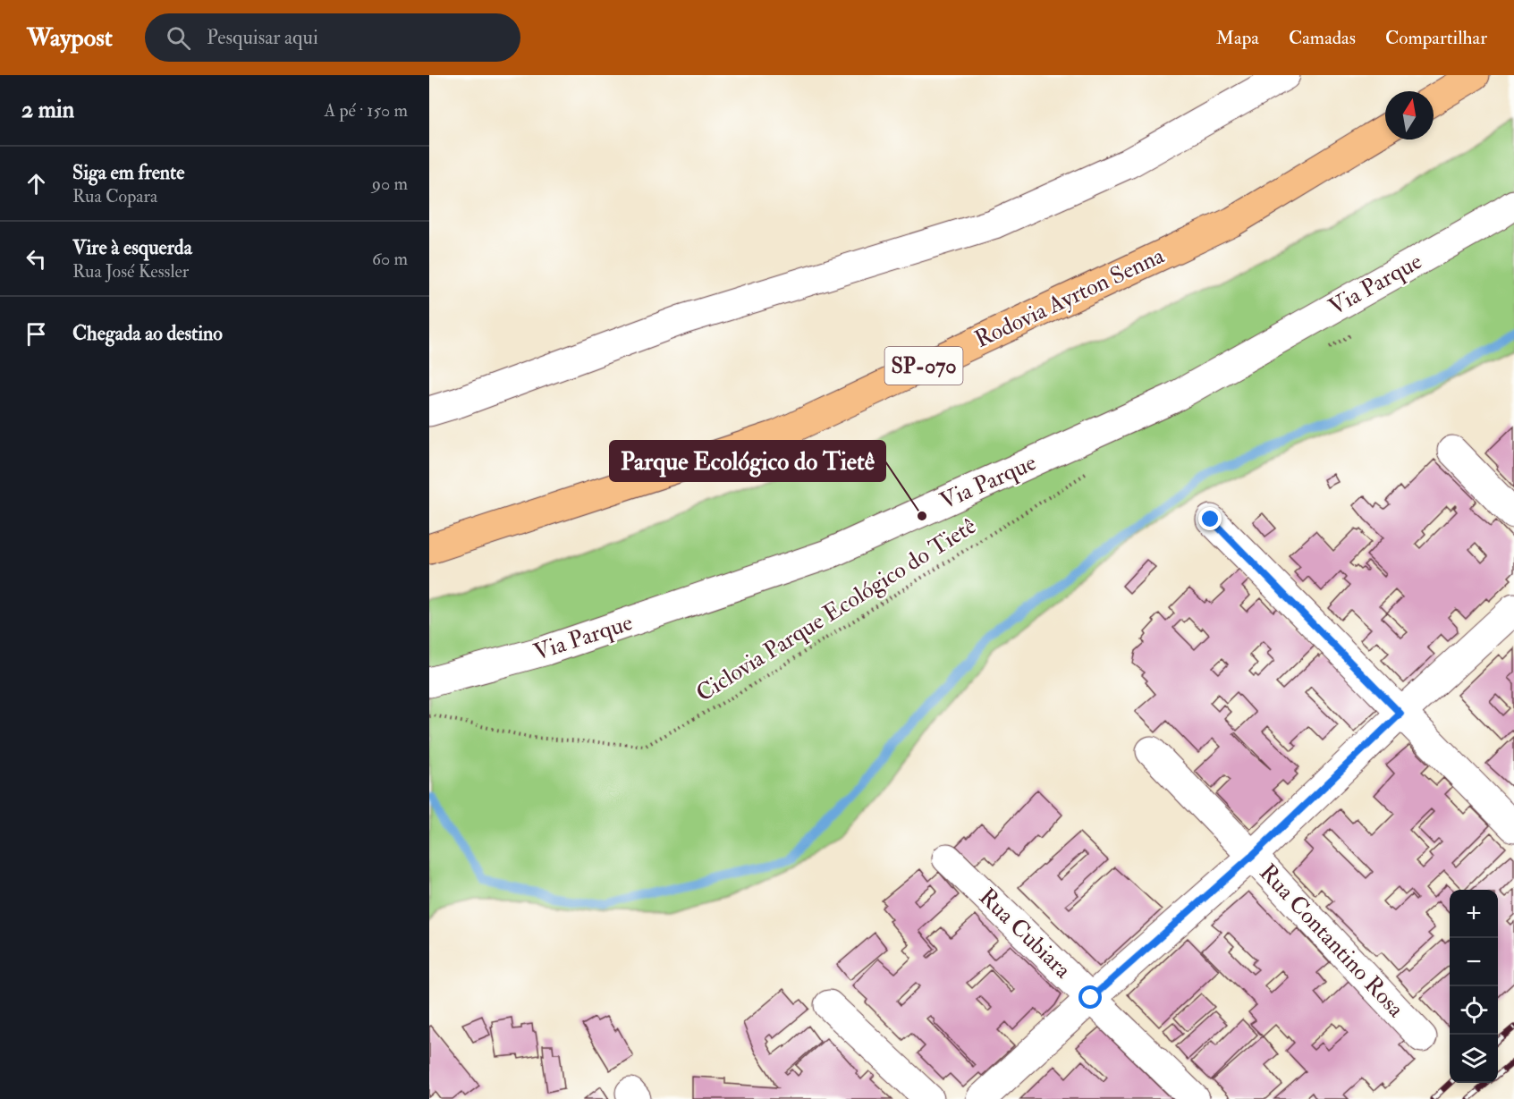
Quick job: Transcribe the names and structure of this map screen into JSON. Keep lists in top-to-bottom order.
{
  "streets": {
    "highway": ["Rodovia Ayrton Senna", "SP-070"],
    "street": ["Via Parque", "Rua Cubiara", "Rua Contantino Rosa"],
    "path": ["Ciclovia Parque Ecológico do Tietê"]
  },
  "places": ["Parque Ecológico do Tietê"],
  "north": "top",
  "page": {
    "header": "Waypost",
    "search": "Pesquisar aqui",
    "nav": ["Mapa", "Camadas", "Compartilhar"],
    "heading": ["2 min", "A pé · 150 m"],
    "list": [
      ["Siga em frente", "Rua Copara", "90 m"],
      ["Vire à esquerda", "Rua José Kessler", "60 m"],
      "Chegada ao destino"
    ],
    "map_buttons": ["+", "−"]
  }
}
